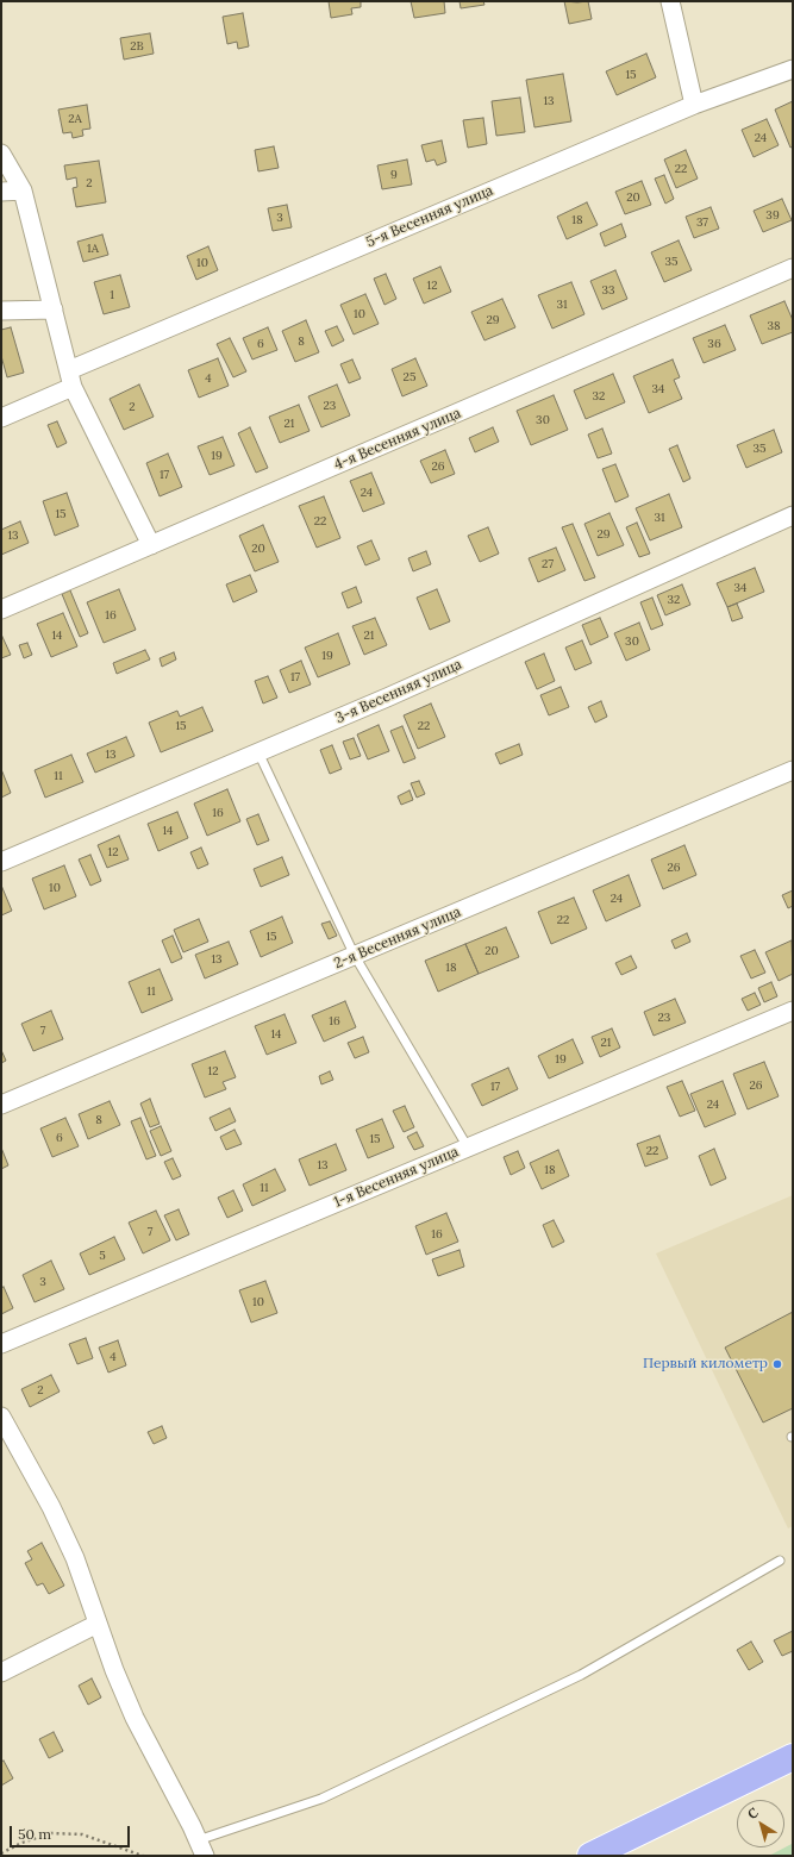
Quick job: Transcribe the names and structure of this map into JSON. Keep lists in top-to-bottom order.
{
  "streets": {
    "street": [
      "5-я Весенняя улица",
      "4-я Весенняя улица",
      "3-я Весенняя улица",
      "2-я Весенняя улица",
      "1-я Весенняя улица"
    ]
  },
  "places": ["Первый километр"],
  "house_numbers": [
    "2В",
    "15",
    "13",
    "2А",
    "24",
    "22",
    "9",
    "2",
    "20",
    "39",
    "3",
    "18",
    "37",
    "1А",
    "35",
    "10",
    "12",
    "33",
    "1",
    "31",
    "10",
    "29",
    "38",
    "8",
    "6",
    "36",
    "25",
    "4",
    "34",
    "32",
    "23",
    "2",
    "30",
    "21",
    "35",
    "19",
    "26",
    "17",
    "24",
    "15",
    "31",
    "22",
    "29",
    "13",
    "20",
    "27",
    "34",
    "32",
    "16",
    "14",
    "21",
    "30",
    "19",
    "17",
    "15",
    "22",
    "13",
    "11",
    "16",
    "14",
    "12",
    "26",
    "10",
    "24",
    "22",
    "15",
    "20",
    "13",
    "18",
    "11",
    "23",
    "16",
    "7",
    "14",
    "21",
    "19",
    "12",
    "26",
    "17",
    "24",
    "8",
    "6",
    "15",
    "22",
    "13",
    "18",
    "11",
    "7",
    "16",
    "5",
    "3",
    "10",
    "4",
    "2"
  ],
  "scale_bar": "50 m",
  "north": "top left"
}
